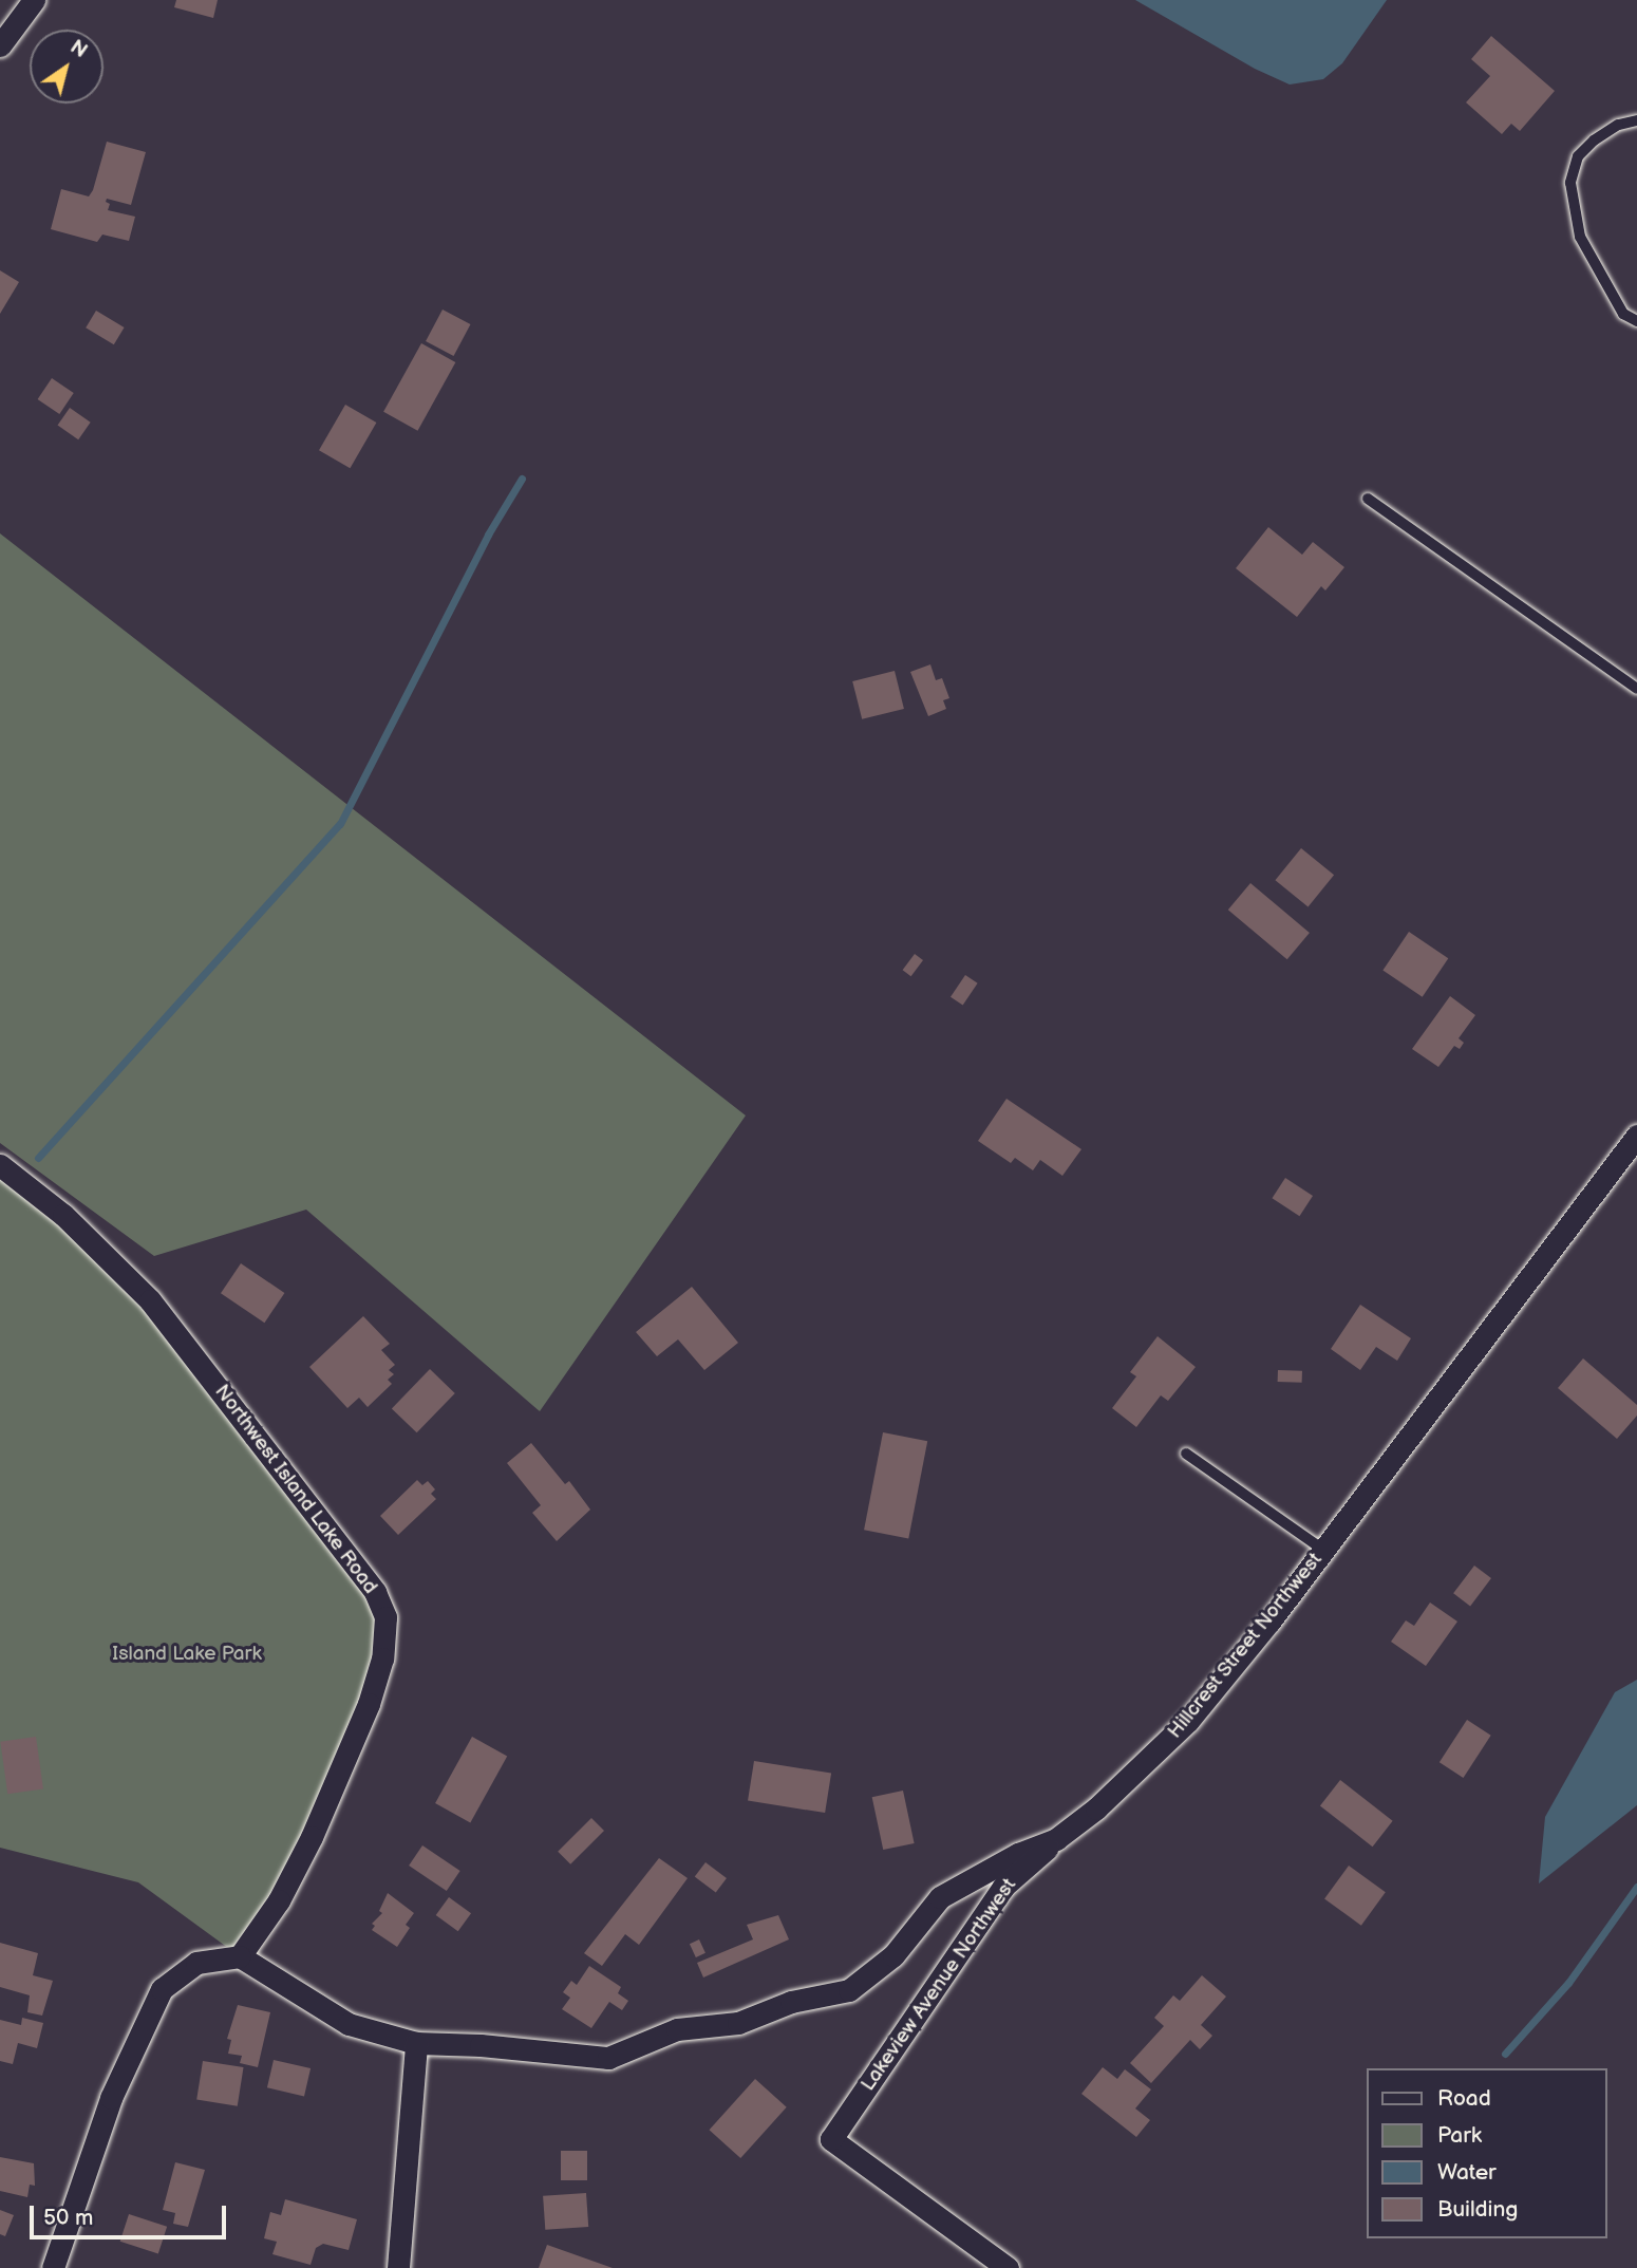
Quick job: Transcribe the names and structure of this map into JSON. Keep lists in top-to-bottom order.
{
  "streets": {
    "street": ["Northwest Island Lake Road", "Hillcrest Street Northwest", "Lakeview Avenue Northwest"]
  },
  "crossings": [
    ["Northwest Island Lake Road", "Hillcrest Street Northwest"],
    ["Hillcrest Street Northwest", "Lakeview Avenue Northwest"]
  ],
  "parks": ["Island Lake Park"],
  "legend": [
    "Road",
    "Park",
    "Water",
    "Building"
  ],
  "scale_bar": "50 m",
  "north": "top right"
}
